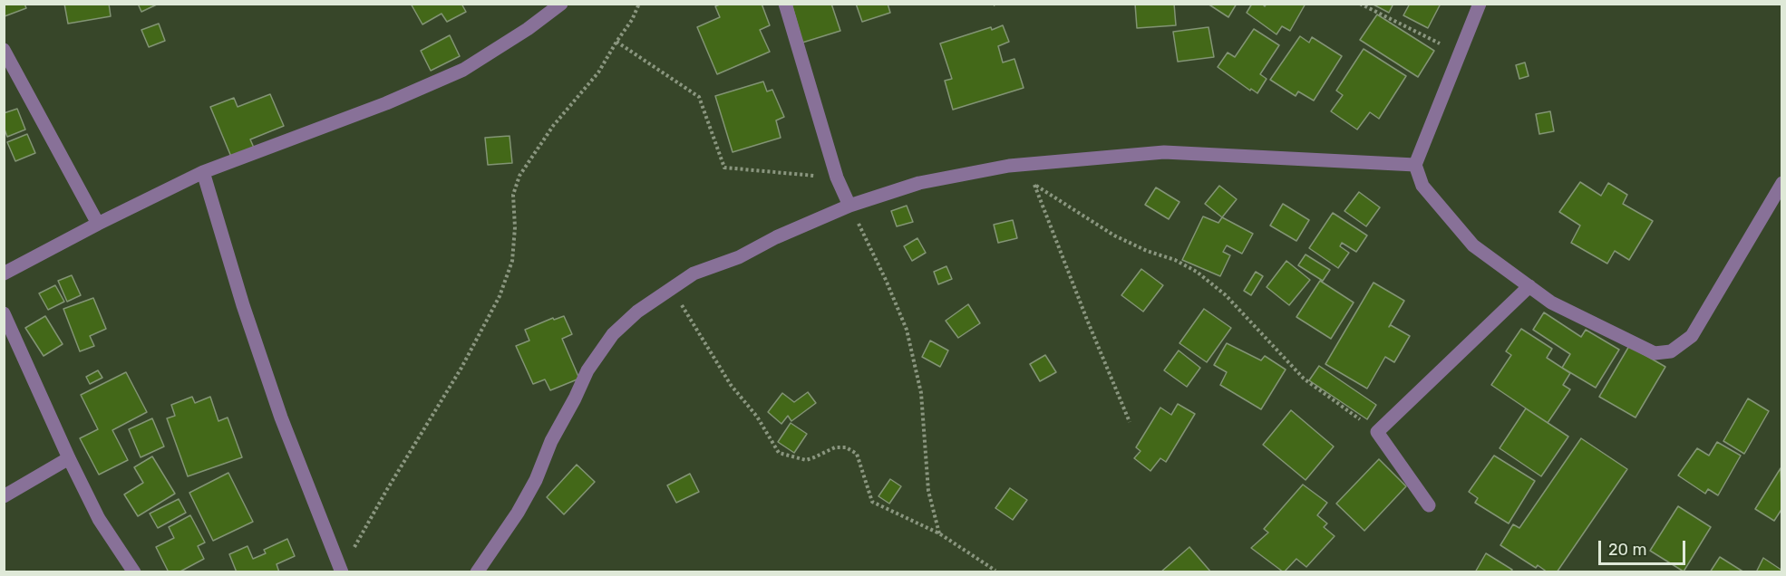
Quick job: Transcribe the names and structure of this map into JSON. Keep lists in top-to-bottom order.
{
  "scale_bar": "20 m"
}
